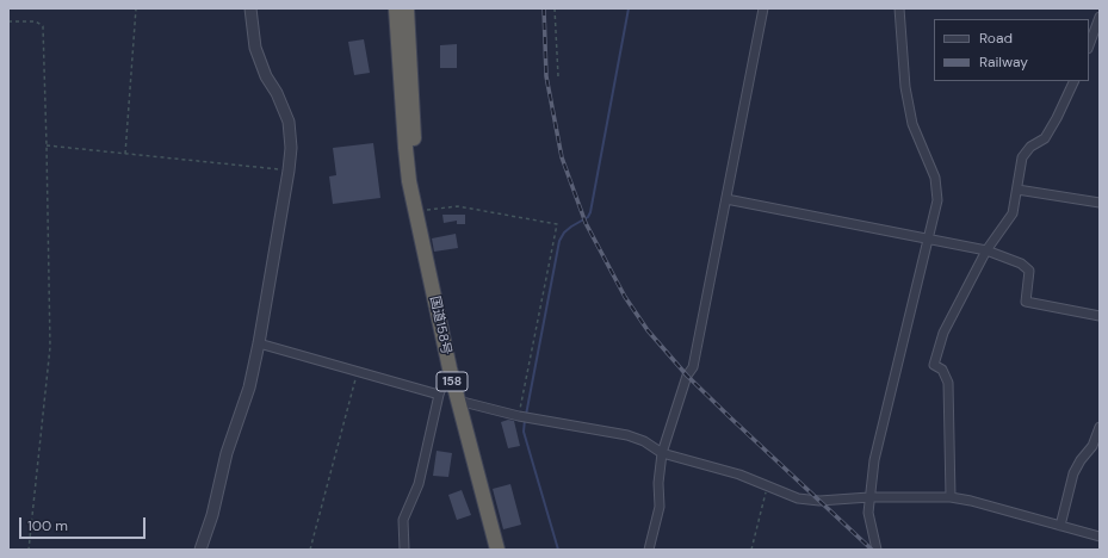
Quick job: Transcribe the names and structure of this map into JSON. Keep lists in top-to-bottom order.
{
  "streets": {
    "highway": ["国道158号", "158"]
  },
  "legend": ["Road", "Railway"],
  "scale_bar": "100 m"
}
